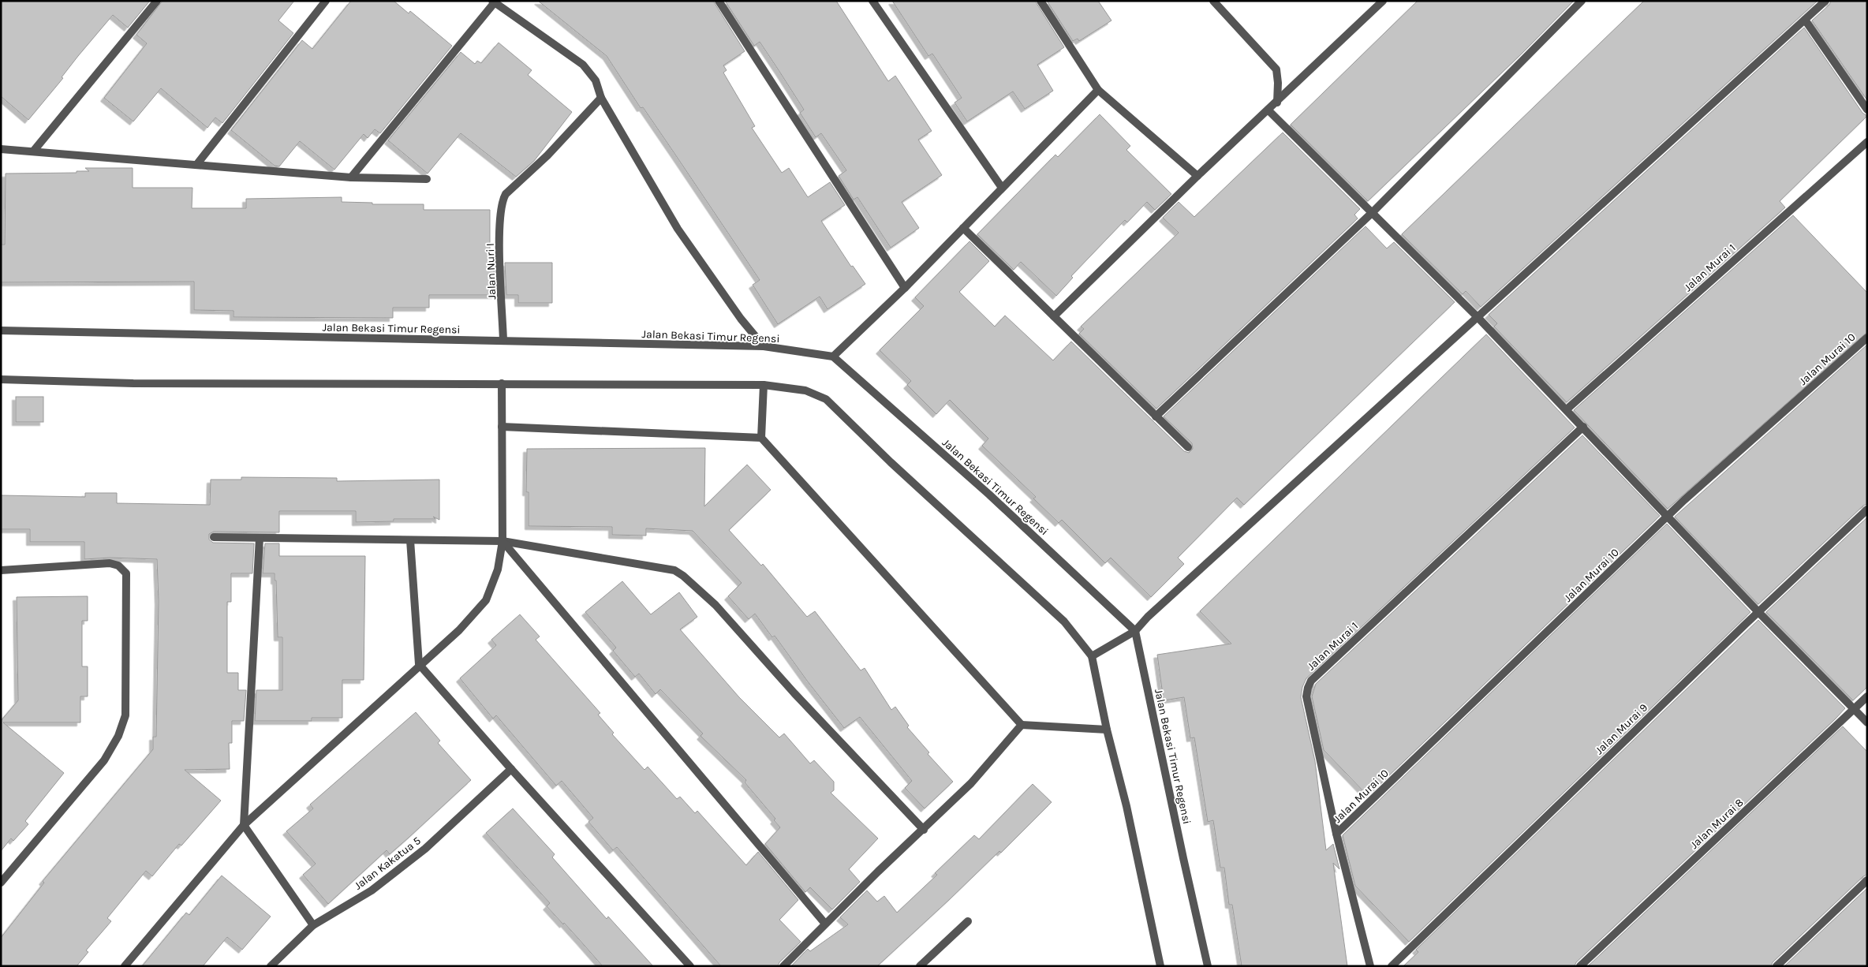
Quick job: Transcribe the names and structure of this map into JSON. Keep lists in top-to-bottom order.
{
  "streets": {
    "street": [
      "Jalan Murai 1",
      "Jalan Nuri I",
      "Jalan Bekasi Timur Regensi",
      "Jalan Murai 10",
      "Jalan Murai 9",
      "Jalan Murai 8",
      "Jalan Kakatua 5"
    ]
  },
  "crossings": [
    ["Jalan Murai 1", "Jalan Murai 10"],
    ["Jalan Nuri I", "Jalan Bekasi Timur Regensi"]
  ]
}
